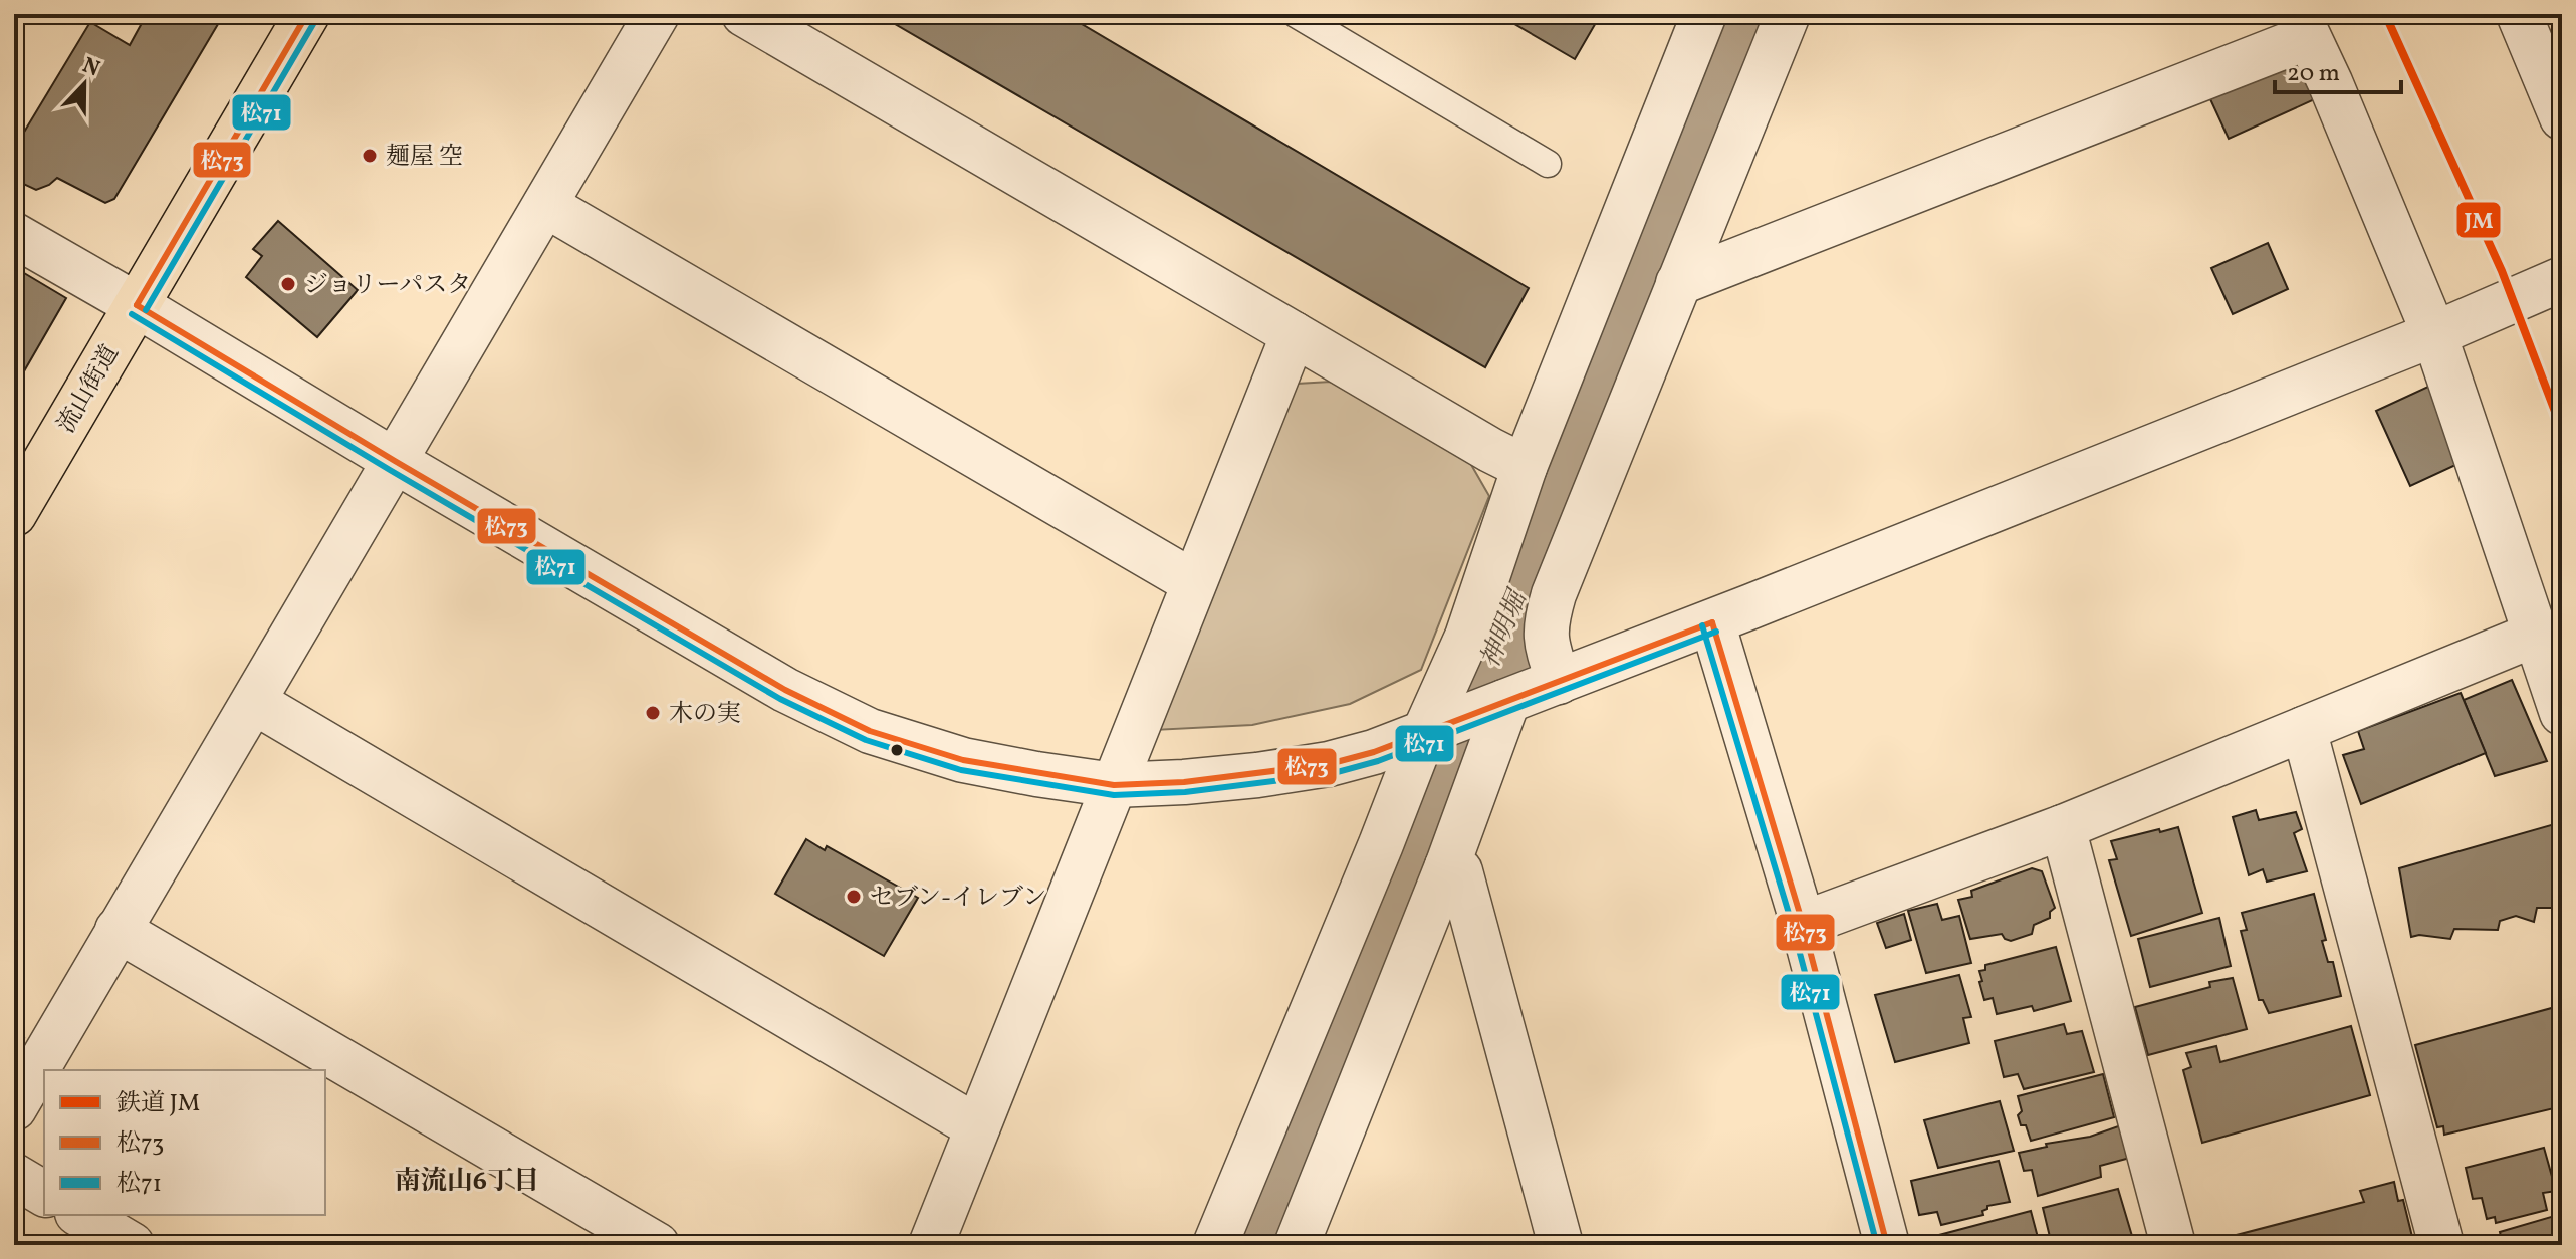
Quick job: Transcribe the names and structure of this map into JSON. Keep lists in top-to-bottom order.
{
  "streets": {
    "main road": ["流山街道"]
  },
  "districts": ["南流山6丁目"],
  "water": ["神明堀"],
  "places": [
    "麺屋 空",
    "ジョリーパスタ",
    "木の実",
    "セブン-イレブン"
  ],
  "lines": ["rail line JM", "transit line 松73", "transit line 松71"],
  "legend": ["鉄道 JM", "松73", "松71"],
  "scale_bar": "20 m",
  "north": "top"
}
